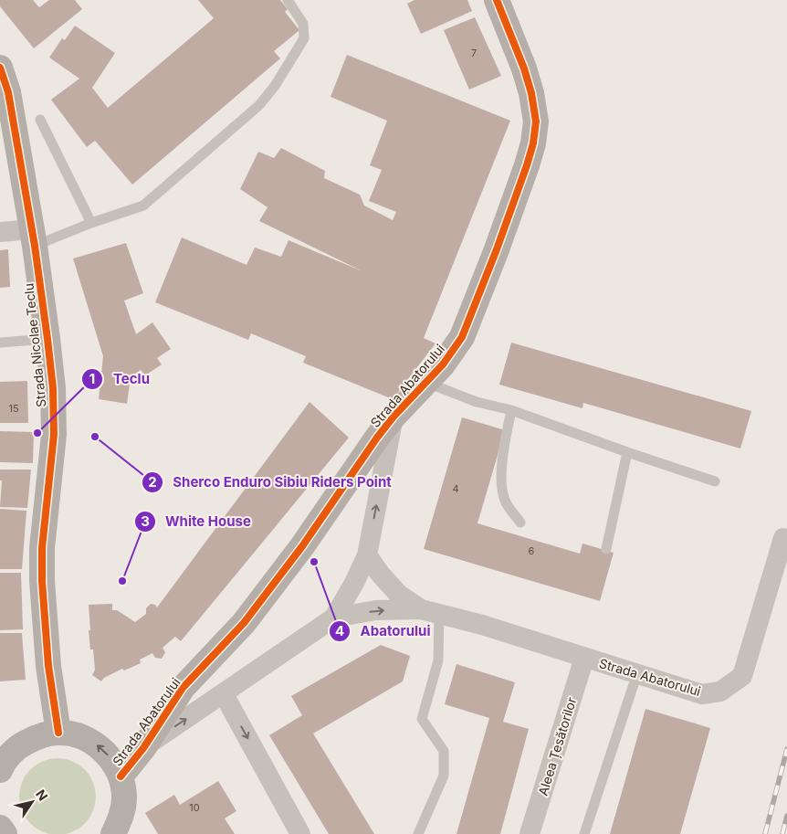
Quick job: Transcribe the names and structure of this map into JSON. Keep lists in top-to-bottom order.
{
  "streets": {
    "main road": ["Strada Nicolae Teclu", "Strada Abatorului"],
    "street": ["Aleea Țesătorilor"]
  },
  "crossings": [
    ["Strada Abatorului", "Aleea Țesătorilor"]
  ],
  "places": [
    "Teclu",
    "Sherco Enduro Sibiu Riders Point",
    "Abatorului",
    "White House"
  ],
  "house_numbers": [
    "7",
    "15",
    "4",
    "6",
    "10"
  ],
  "north": "top right"
}
